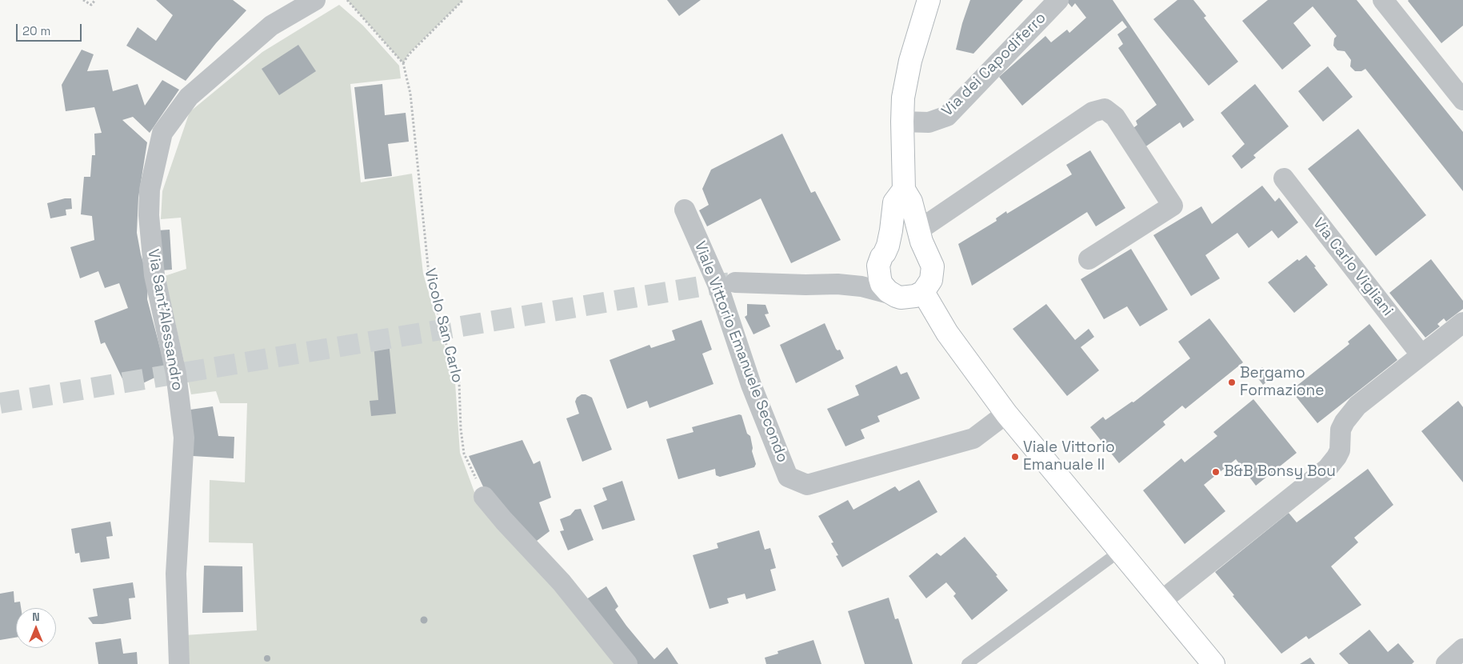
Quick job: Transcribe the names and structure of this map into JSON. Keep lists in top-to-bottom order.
{
  "streets": {
    "street": [
      "Via dei Capodiferro",
      "Via Carlo Vigliani",
      "Via Sant'Alessandro",
      "Viale Vittorio Emanuele Secondo"
    ],
    "path": ["Vicolo San Carlo"]
  },
  "places": ["Bergamo Formazione", "Viale Vittorio Emanuale II", "B&B Bonsy Bou"],
  "scale_bar": "20 m",
  "north": "top"
}
